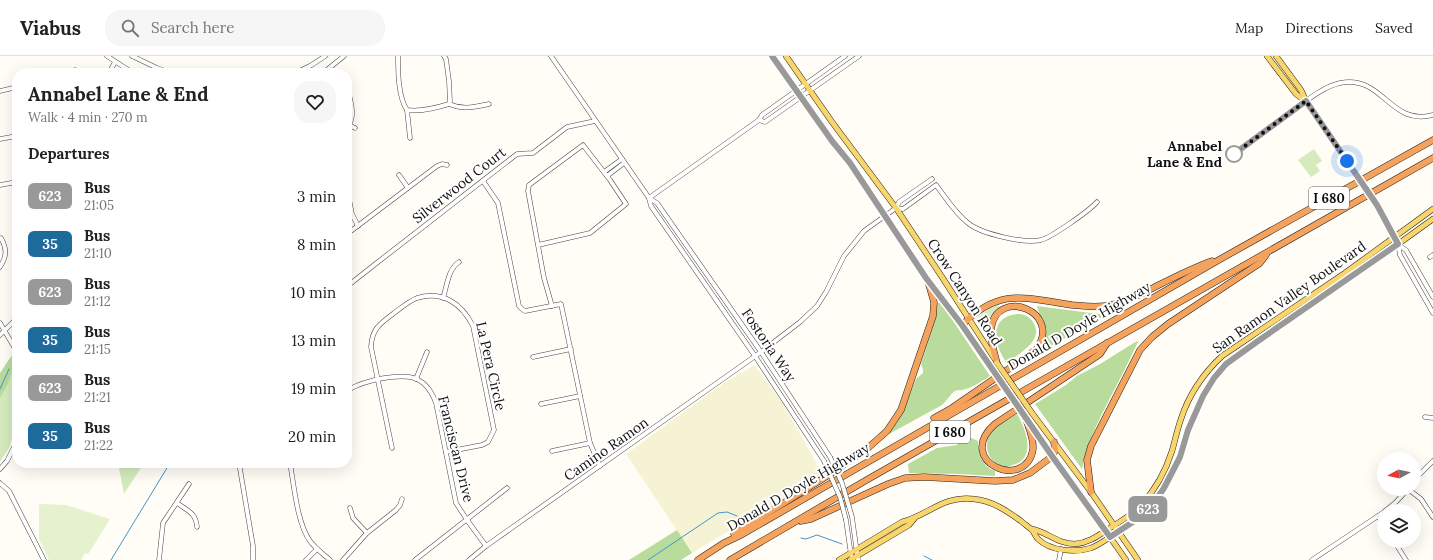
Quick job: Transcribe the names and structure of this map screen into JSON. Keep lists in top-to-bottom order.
{
  "streets": {
    "highway": ["I 680", "Donald D Doyle Highway"],
    "main road": ["Crow Canyon Road", "San Ramon Valley Boulevard"],
    "street": [
      "Silverwood Court",
      "Fostoria Way",
      "La Pera Circle",
      "Franciscan Drive",
      "Camino Ramon"
    ]
  },
  "crossings": [
    ["Silverwood Court", "Fostoria Way"],
    ["Crow Canyon Road", "San Ramon Valley Boulevard"],
    ["Crow Canyon Road", "Camino Ramon"],
    ["San Ramon Valley Boulevard", "Fostoria Way"],
    ["Fostoria Way", "Camino Ramon"],
    ["La Pera Circle", "Franciscan Drive"],
    ["Franciscan Drive", "Camino Ramon"]
  ],
  "places": ["Annabel Lane & End"],
  "lines": ["bus line 623"],
  "north": "left",
  "page": {
    "header": "Viabus",
    "search": "Search here",
    "nav": ["Map", "Directions", "Saved"],
    "on_map": "623",
    "heading": [
      ["Annabel Lane & End", "Walk · 4 min · 270 m"],
      "Departures"
    ],
    "list": [
      {
        "mark": "623",
        "name": "Bus",
        "note": "21:05",
        "value": "3 min"
      },
      {
        "mark": "35",
        "name": "Bus",
        "note": "21:10",
        "value": "8 min"
      },
      {
        "mark": "623",
        "name": "Bus",
        "note": "21:12",
        "value": "10 min"
      },
      {
        "mark": "35",
        "name": "Bus",
        "note": "21:15",
        "value": "13 min"
      },
      {
        "mark": "623",
        "name": "Bus",
        "note": "21:21",
        "value": "19 min"
      },
      {
        "mark": "35",
        "name": "Bus",
        "note": "21:22",
        "value": "20 min"
      }
    ]
  }
}
